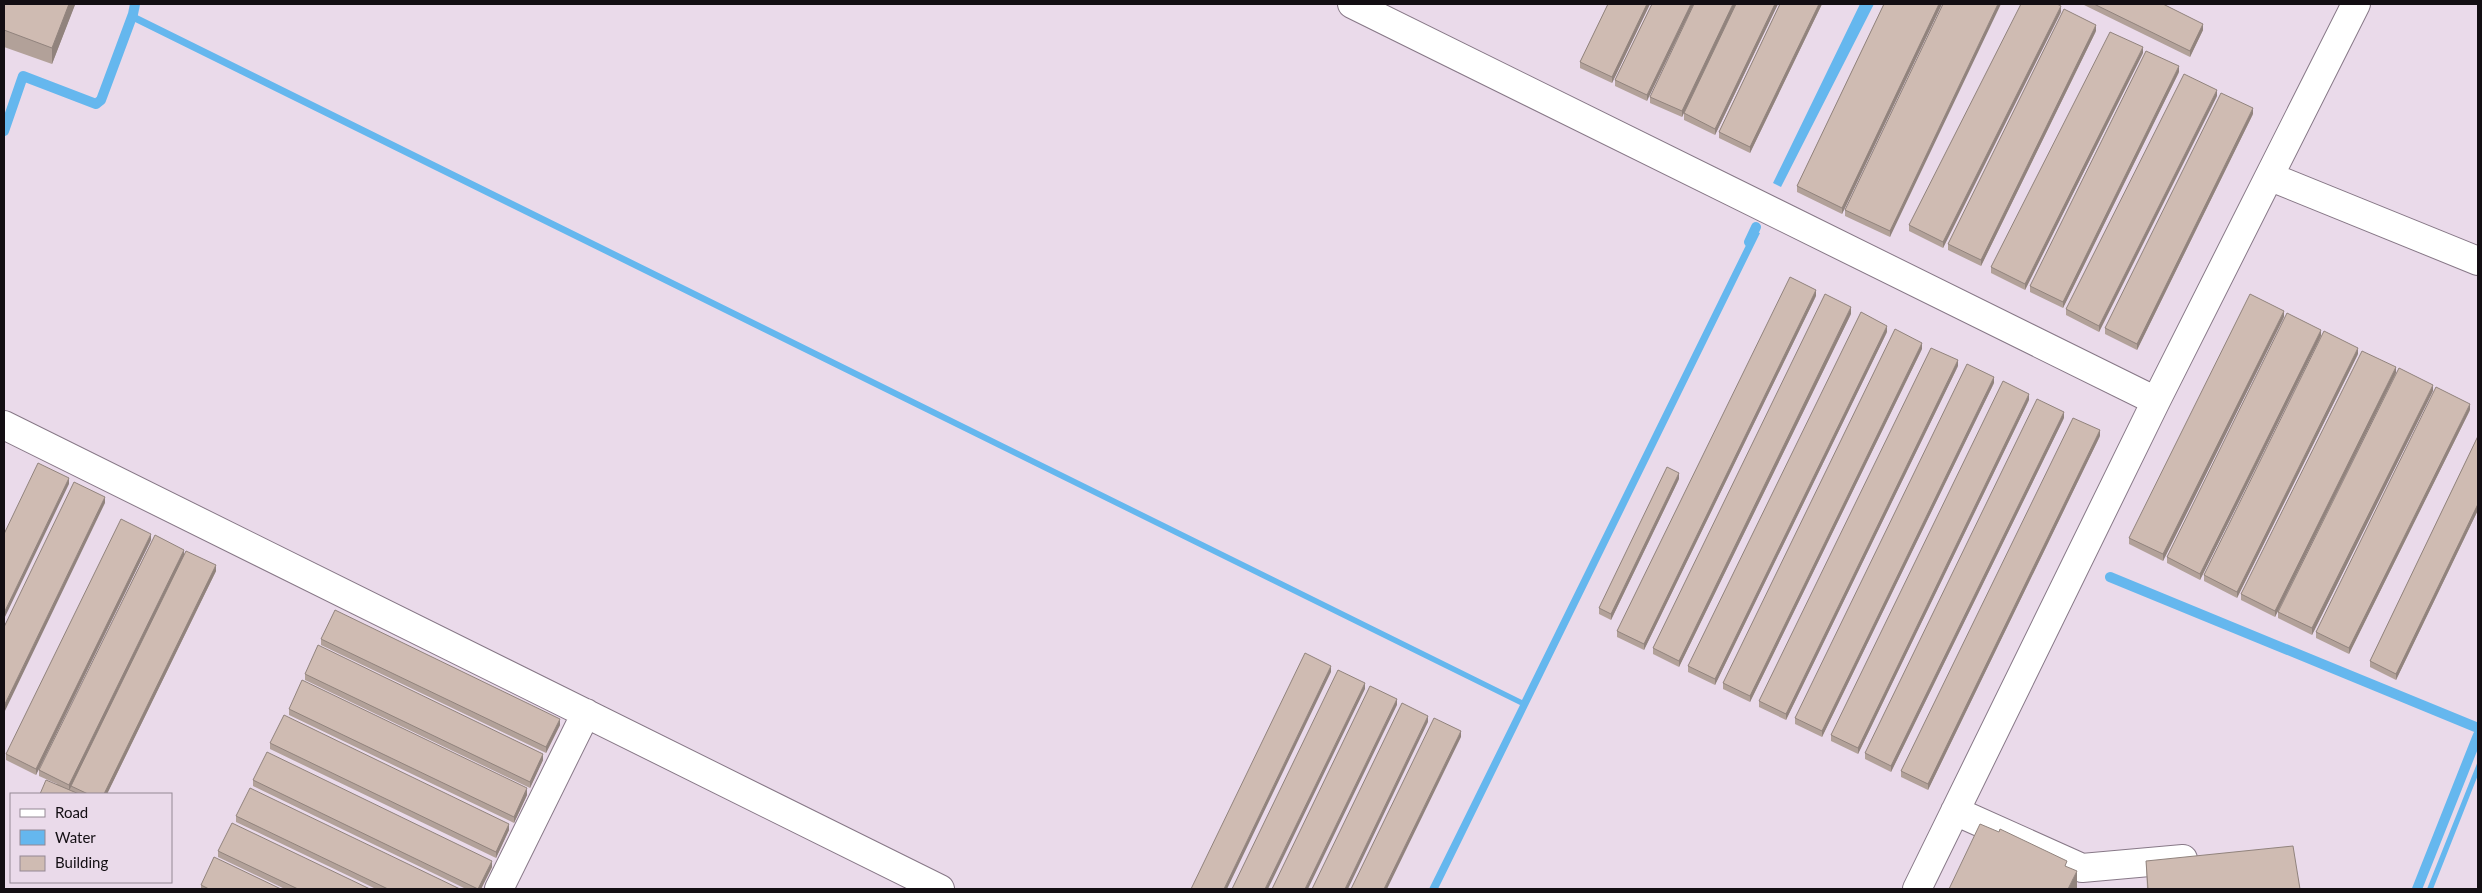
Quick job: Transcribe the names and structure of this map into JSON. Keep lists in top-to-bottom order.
{
  "legend": ["Road", "Water", "Building"]
}
